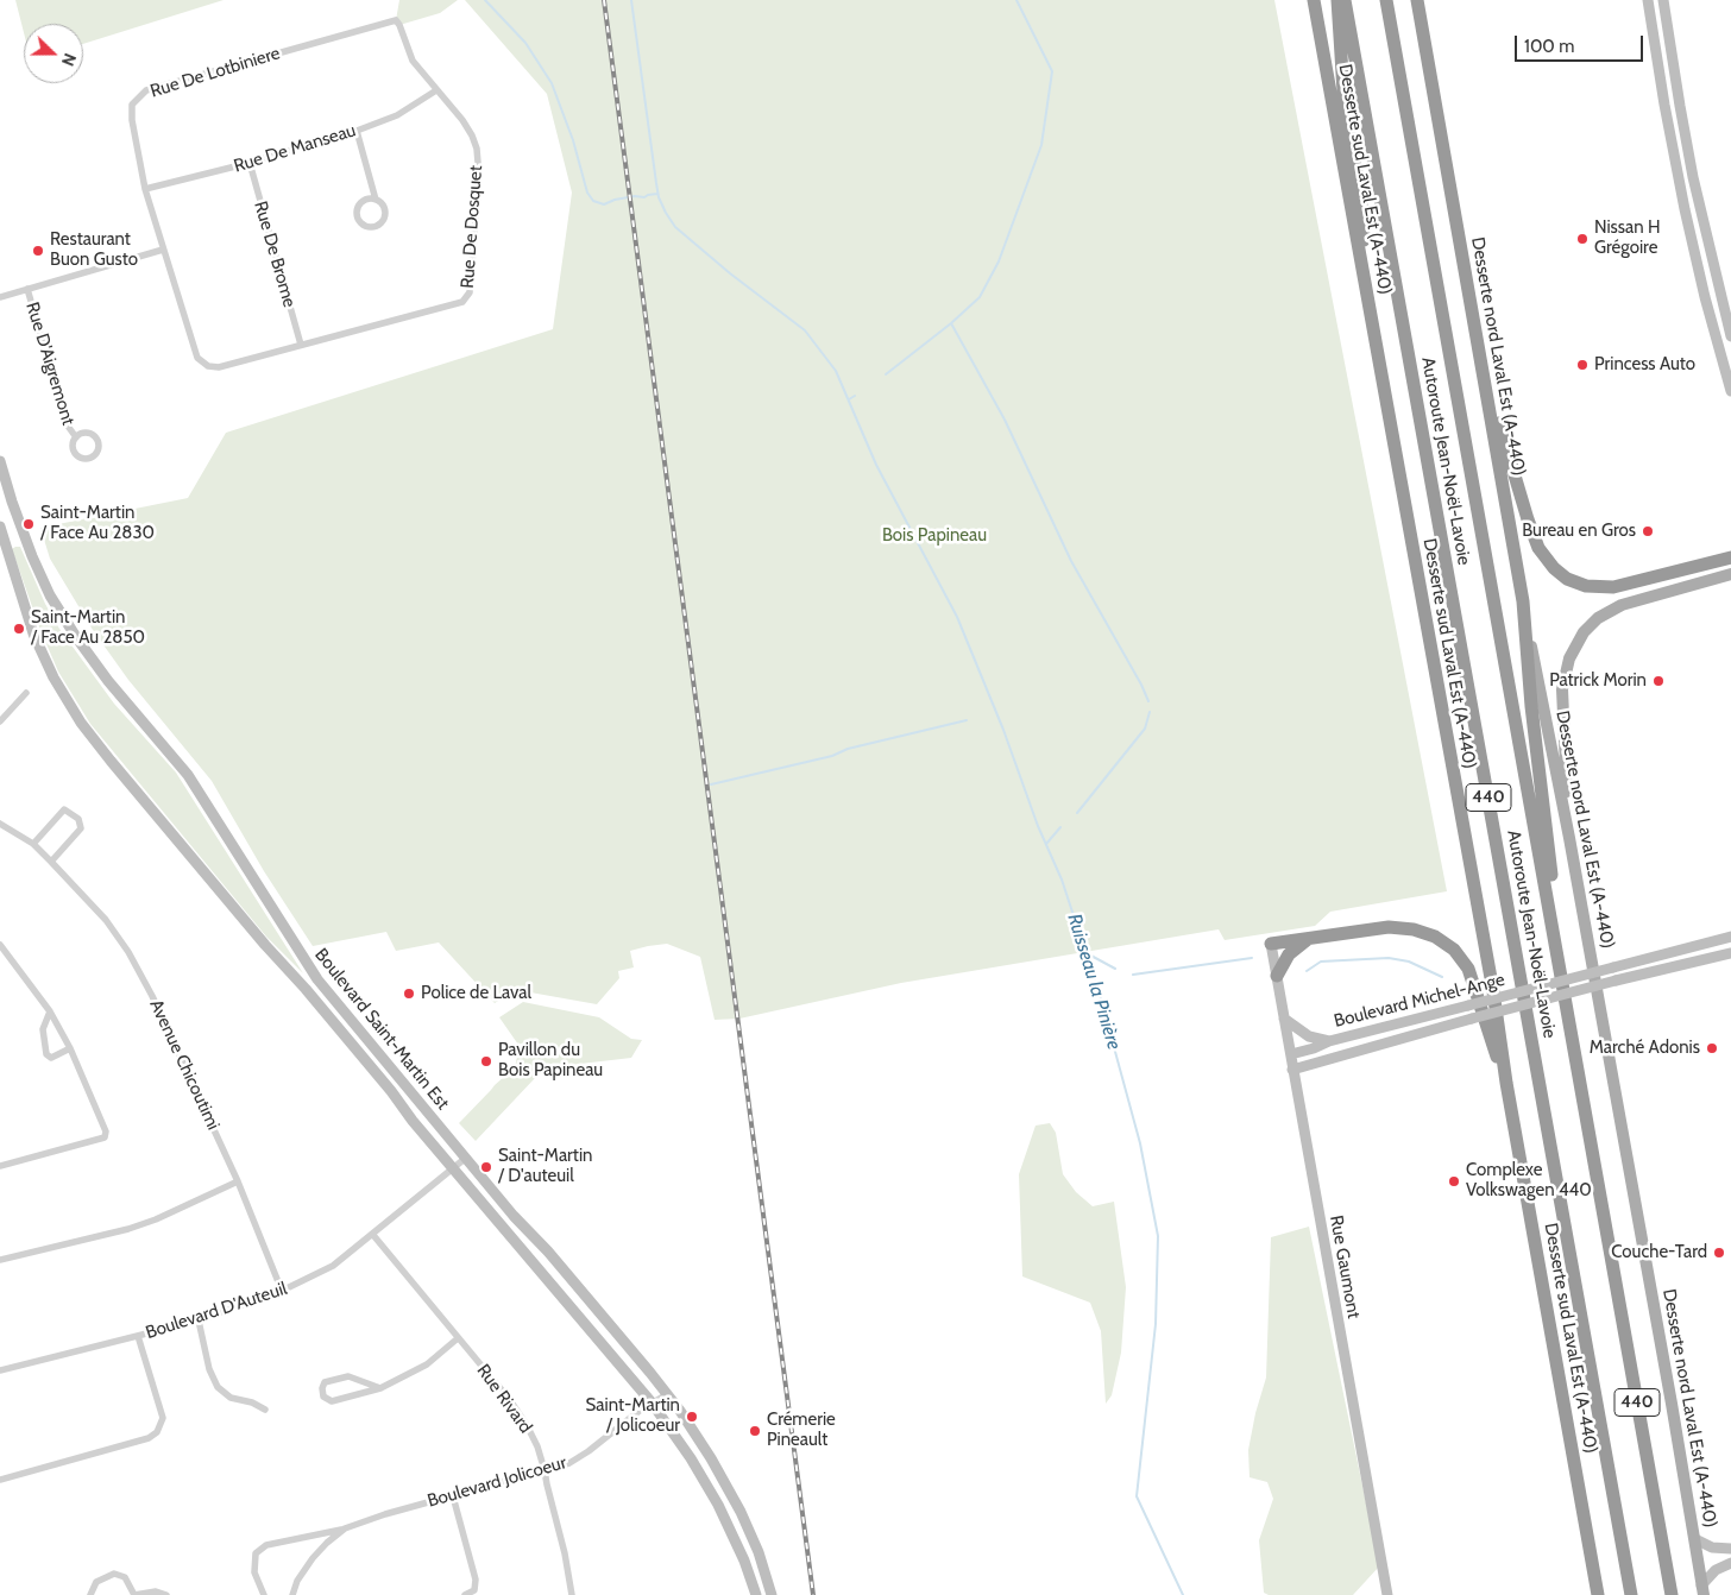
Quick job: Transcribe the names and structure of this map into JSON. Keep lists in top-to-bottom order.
{
  "streets": {
    "highway": [
      "Desserte sud Laval Est (A-440)",
      "Desserte nord Laval Est (A-440)",
      "Autoroute Jean-Noël-Lavoie",
      "440"
    ],
    "main road": ["Boulevard Michel-Ange", "Boulevard Saint-Martin Est", "Rue Gaumont"],
    "street": [
      "Rue De Lotbiniere",
      "Rue De Manseau",
      "Rue De Dosquet",
      "Rue De Brome",
      "Rue D'Aigremont",
      "Avenue Chicoutimi",
      "Boulevard D'Auteuil",
      "Rue Rivard",
      "Boulevard Jolicoeur"
    ]
  },
  "crossings": [
    ["Rue De Lotbiniere", "Rue De Manseau"],
    ["Rue De Lotbiniere", "Rue De Dosquet"],
    ["Rue De Manseau", "Rue De Dosquet"],
    ["Rue De Manseau", "Rue De Brome"],
    ["Rue De Dosquet", "Rue De Brome"],
    ["Boulevard Michel-Ange", "Rue Gaumont"],
    ["Boulevard Saint-Martin Est", "Boulevard D'Auteuil"],
    ["Boulevard Saint-Martin Est", "Boulevard Jolicoeur"],
    ["Avenue Chicoutimi", "Boulevard D'Auteuil"],
    ["Boulevard D'Auteuil", "Rue Rivard"],
    ["Rue Rivard", "Boulevard Jolicoeur"]
  ],
  "water": ["Ruisseau la Pinière"],
  "parks": ["Bois Papineau"],
  "places": [
    "Nissan H Grégoire",
    "Restaurant Buon Gusto",
    "Princess Auto",
    "Saint-Martin / Face Au 2830",
    "Bureau en Gros",
    "Saint-Martin / Face Au 2850",
    "Patrick Morin",
    "Police de Laval",
    "Marché Adonis",
    "Pavillon du Bois Papineau",
    "Saint-Martin / D'auteuil",
    "Complexe Volkswagen 440",
    "Couche-Tard",
    "Saint-Martin / Jolicoeur",
    "Crémerie Pineault"
  ],
  "scale_bar": "100 m",
  "north": "right"
}
